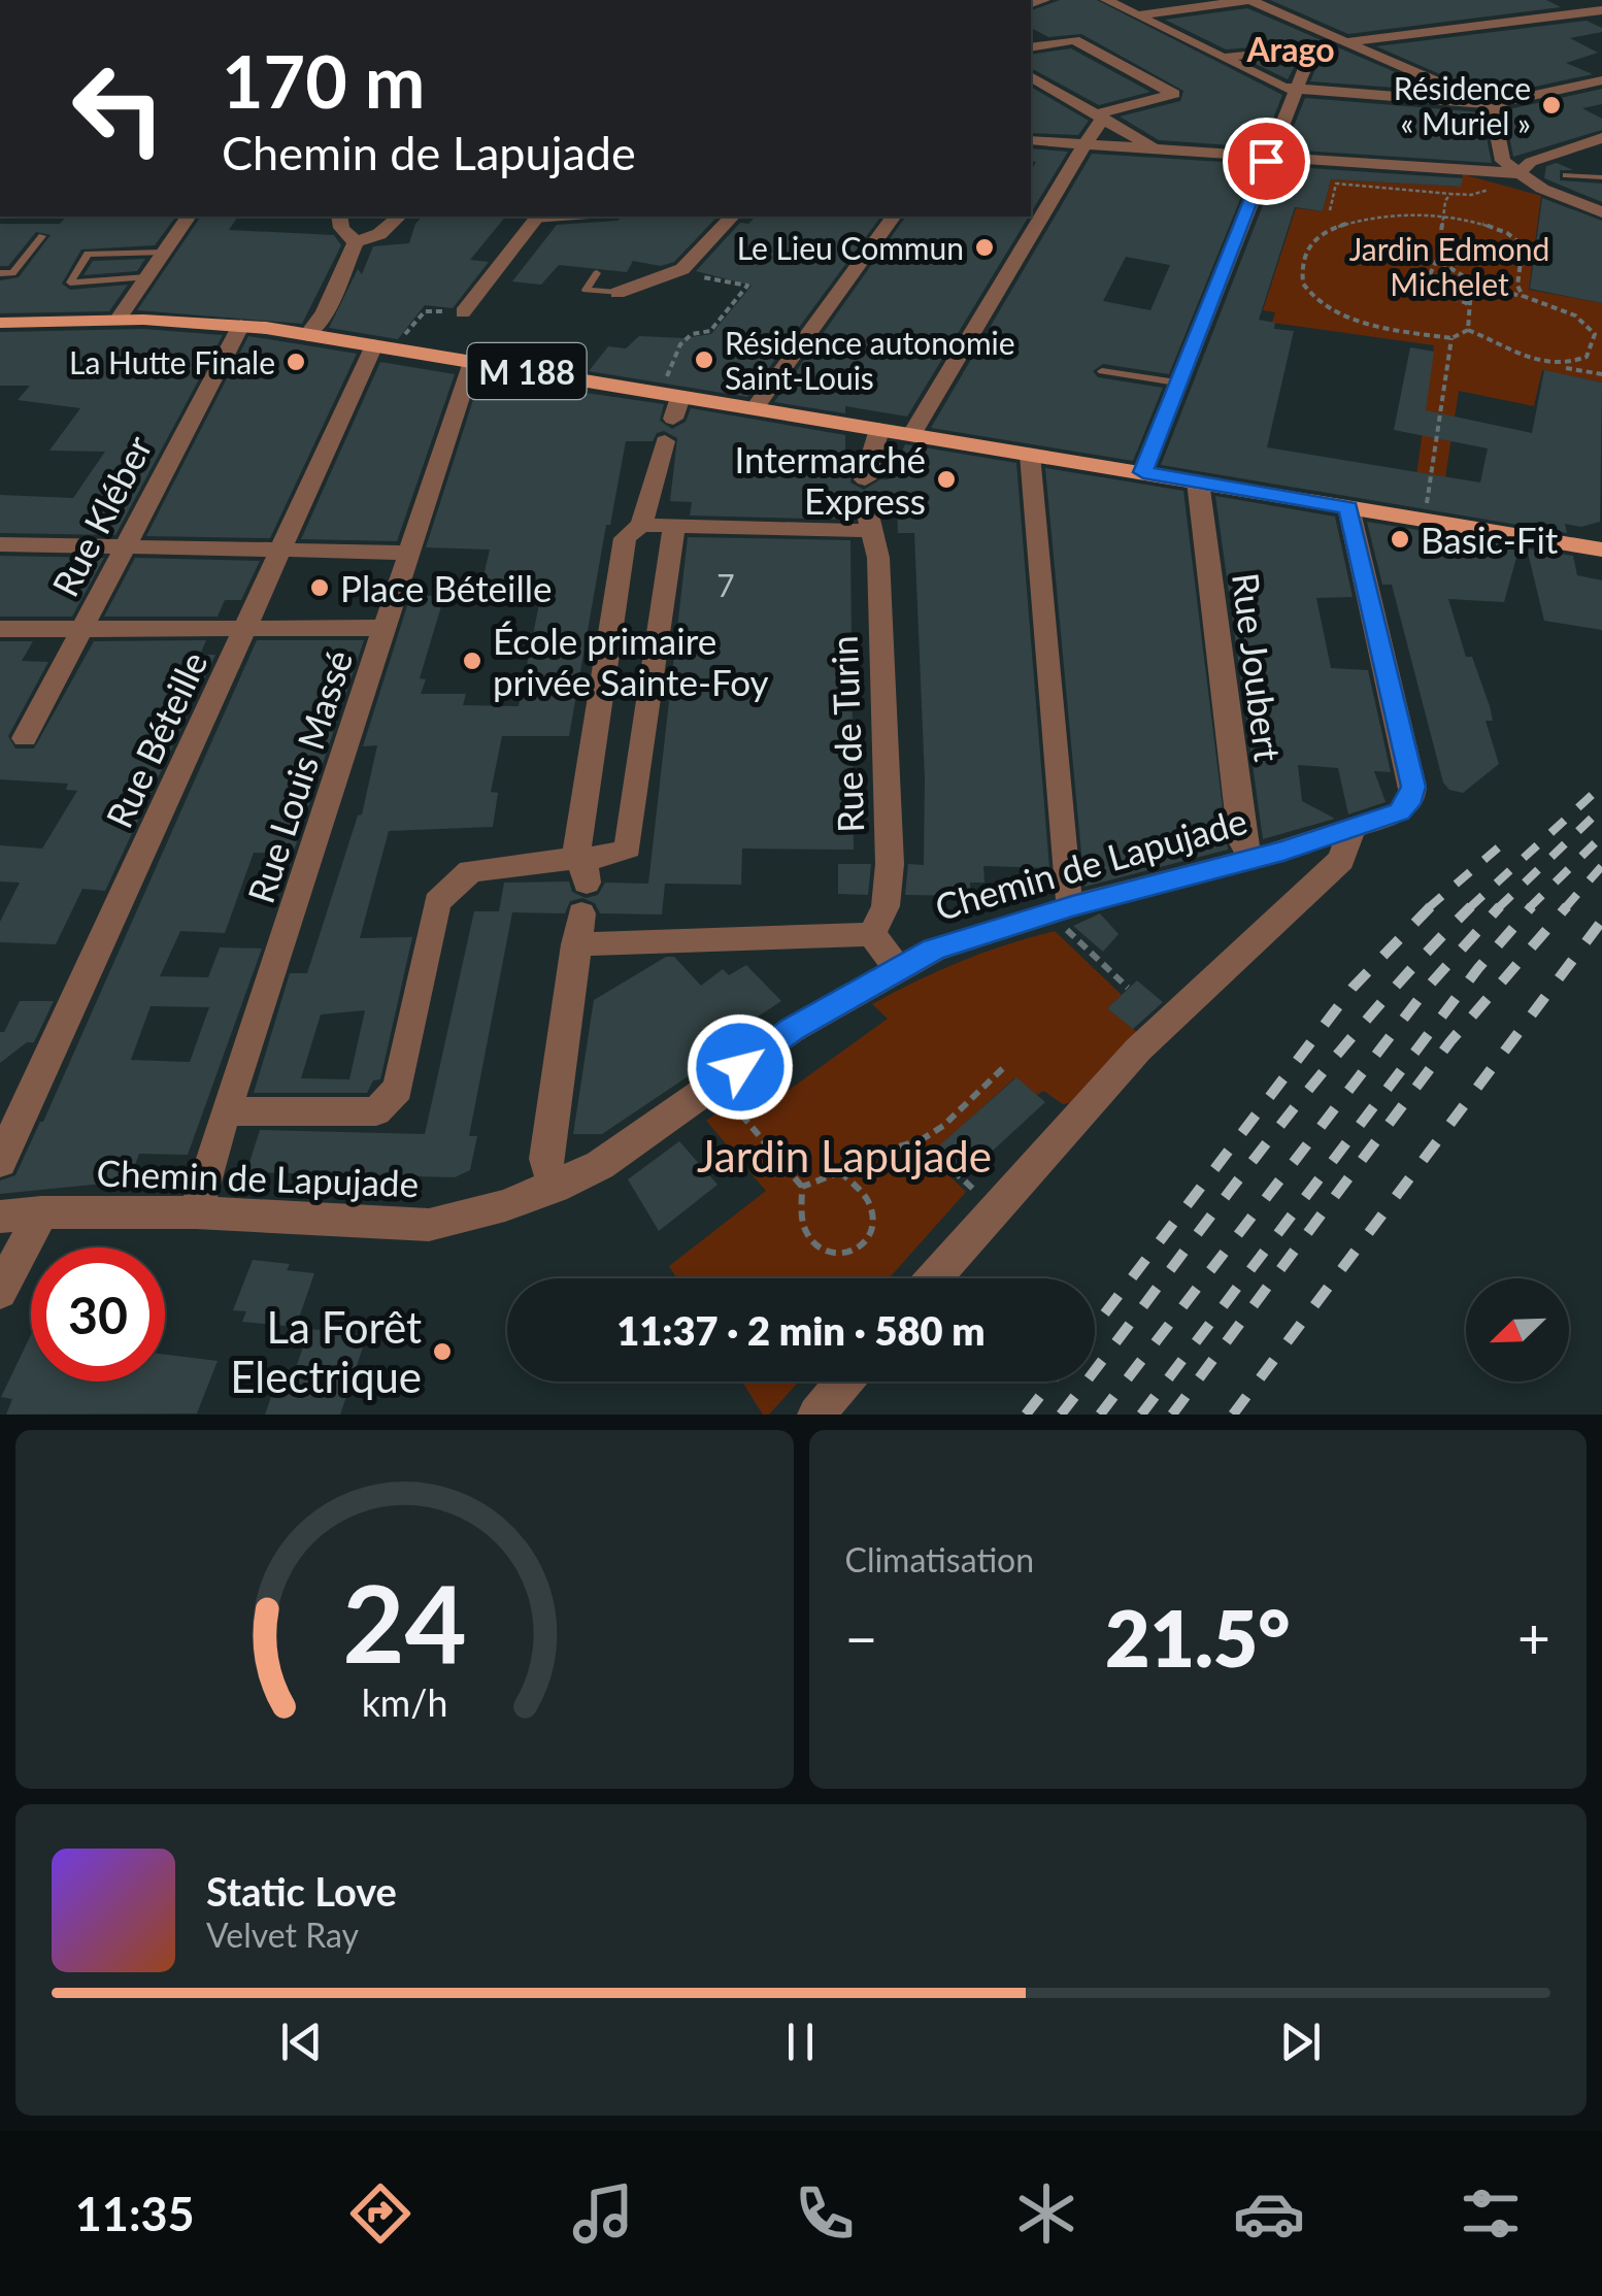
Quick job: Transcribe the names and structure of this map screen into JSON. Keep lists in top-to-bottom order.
{
  "streets": {
    "main road": ["M 188"],
    "street": [
      "Rue Kléber",
      "Rue Joubert",
      "Rue de Turin",
      "Rue Béteille",
      "Rue Louis Massé",
      "Chemin de Lapujade"
    ]
  },
  "crossings": [
    ["M 188", "Rue Kléber"],
    ["M 188", "Rue Joubert"],
    ["M 188", "Rue Béteille"],
    ["M 188", "Rue Louis Massé"],
    ["M 188", "Chemin de Lapujade"],
    ["Rue Joubert", "Chemin de Lapujade"],
    ["Rue Louis Massé", "Chemin de Lapujade"]
  ],
  "districts": ["Arago"],
  "parks": ["Jardin Edmond Michelet", "Jardin Lapujade"],
  "places": [
    "Résidence « Muriel »",
    "Le Lieu Commun",
    "Résidence autonomie Saint-Louis",
    "La Hutte Finale",
    "Intermarché Express",
    "Basic-Fit",
    "Place Béteille",
    "École primaire privée Sainte-Foy",
    "La Forêt Electrique"
  ],
  "house_numbers": ["7"],
  "north": "bottom left",
  "page": {
    "turn": ["170 m", "Chemin de Lapujade"],
    "limit": "30",
    "trip": "11:37 · 2 min · 580 m",
    "tile": "Climatisation",
    "heat": ["−", "21.5°", "+"],
    "song": ["Static Love", "Velvet Ray"],
    "tabs": "11:35",
    "gauge": ["24", "km/h"]
  }
}
